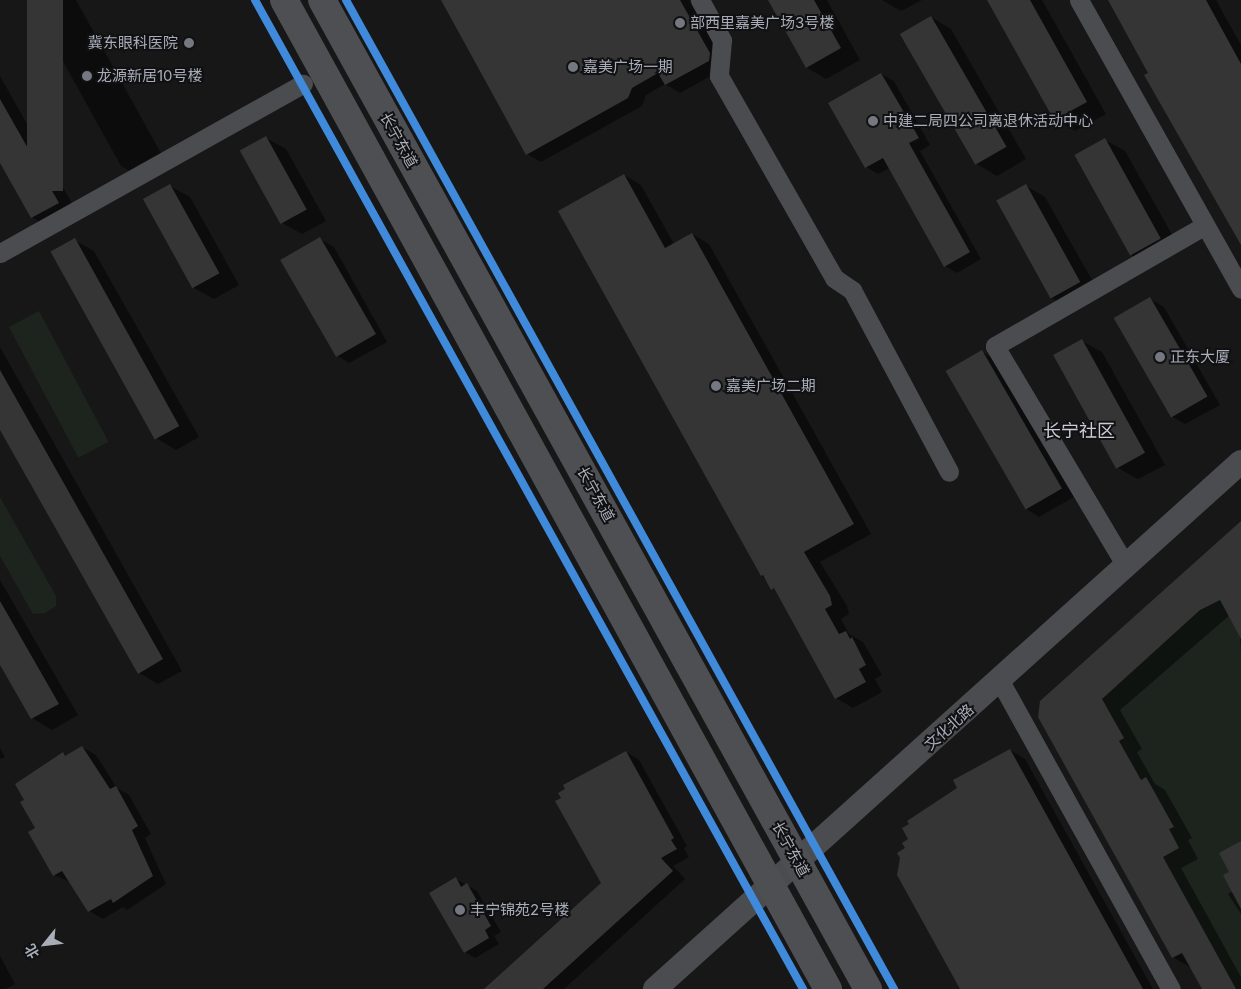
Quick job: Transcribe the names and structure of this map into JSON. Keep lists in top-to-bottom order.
{
  "streets": {
    "main road": ["长宁东道"],
    "street": ["文化北路"]
  },
  "crossings": [
    ["长宁东道", "文化北路"]
  ],
  "districts": ["长宁社区"],
  "places": [
    "部西里嘉美广场3号楼",
    "冀东眼科医院",
    "嘉美广场一期",
    "龙源新居10号楼",
    "中建二局四公司离退休活动中心",
    "正东大厦",
    "嘉美广场二期",
    "丰宁锦苑2号楼"
  ],
  "north": "bottom left"
}
